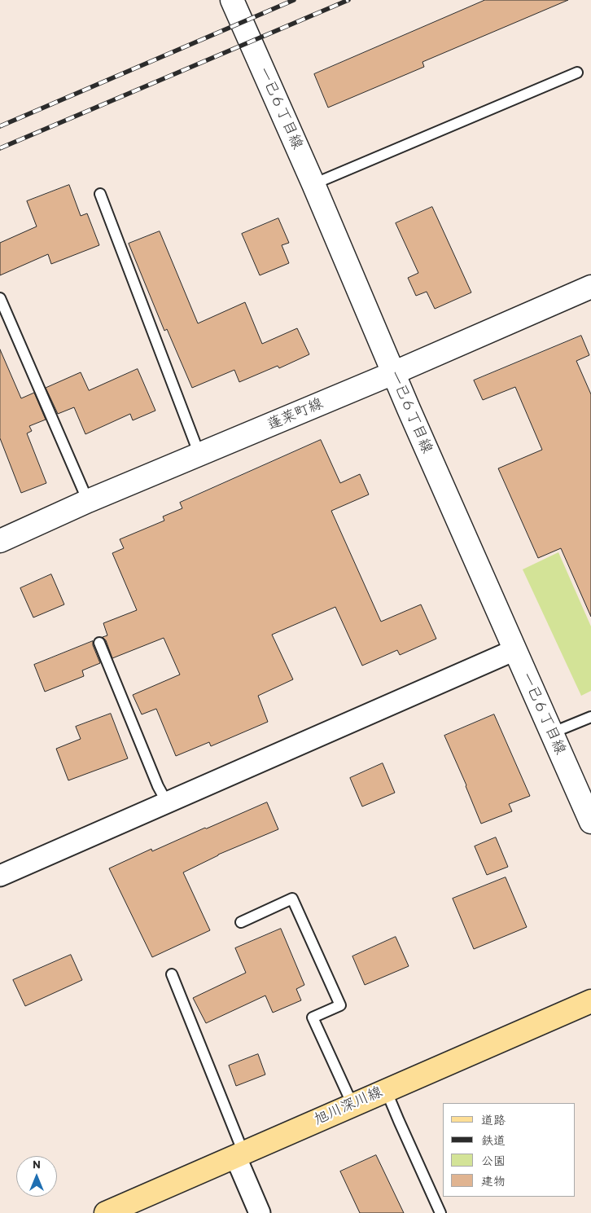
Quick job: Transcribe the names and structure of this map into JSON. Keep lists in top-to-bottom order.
{
  "streets": {
    "main road": ["旭川深川線"],
    "street": ["一已６丁目線", "蓬莱町線"]
  },
  "crossings": [
    ["一已６丁目線", "蓬莱町線"]
  ],
  "legend": [
    "道路",
    "鉄道",
    "公園",
    "建物"
  ],
  "north": "top"
}
